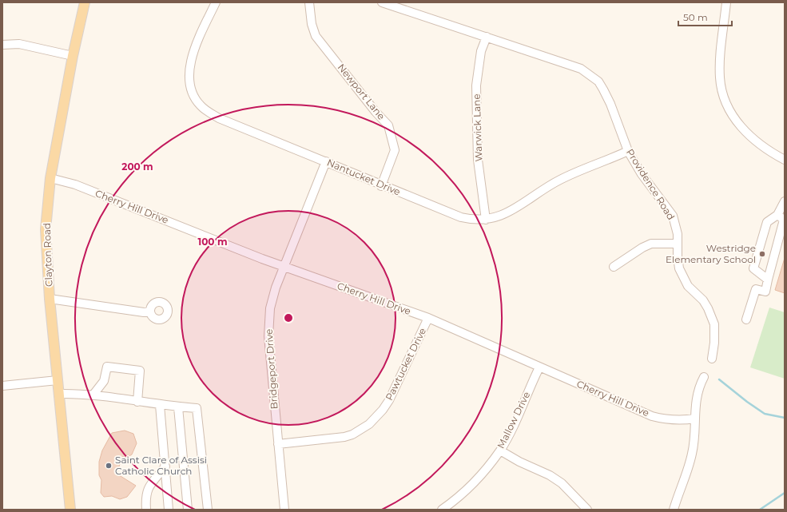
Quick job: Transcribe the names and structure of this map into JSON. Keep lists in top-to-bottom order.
{
  "streets": {
    "main road": ["Clayton Road"],
    "street": [
      "Newport Lane",
      "Warwick Lane",
      "Nantucket Drive",
      "Providence Road",
      "Cherry Hill Drive",
      "Pawtucket Drive",
      "Bridgeport Drive",
      "Mallow Drive"
    ]
  },
  "crossings": [
    ["Newport Lane", "Nantucket Drive"],
    ["Warwick Lane", "Nantucket Drive"],
    ["Warwick Lane", "Providence Road"],
    ["Nantucket Drive", "Providence Road"],
    ["Nantucket Drive", "Bridgeport Drive"],
    ["Cherry Hill Drive", "Clayton Road"],
    ["Cherry Hill Drive", "Pawtucket Drive"],
    ["Cherry Hill Drive", "Bridgeport Drive"],
    ["Cherry Hill Drive", "Mallow Drive"],
    ["Pawtucket Drive", "Bridgeport Drive"]
  ],
  "places": ["Westridge Elementary School", "Saint Clare of Assisi Catholic Church"],
  "scale_bar": "50 m",
  "rings": ["200 m", "100 m"]
}
